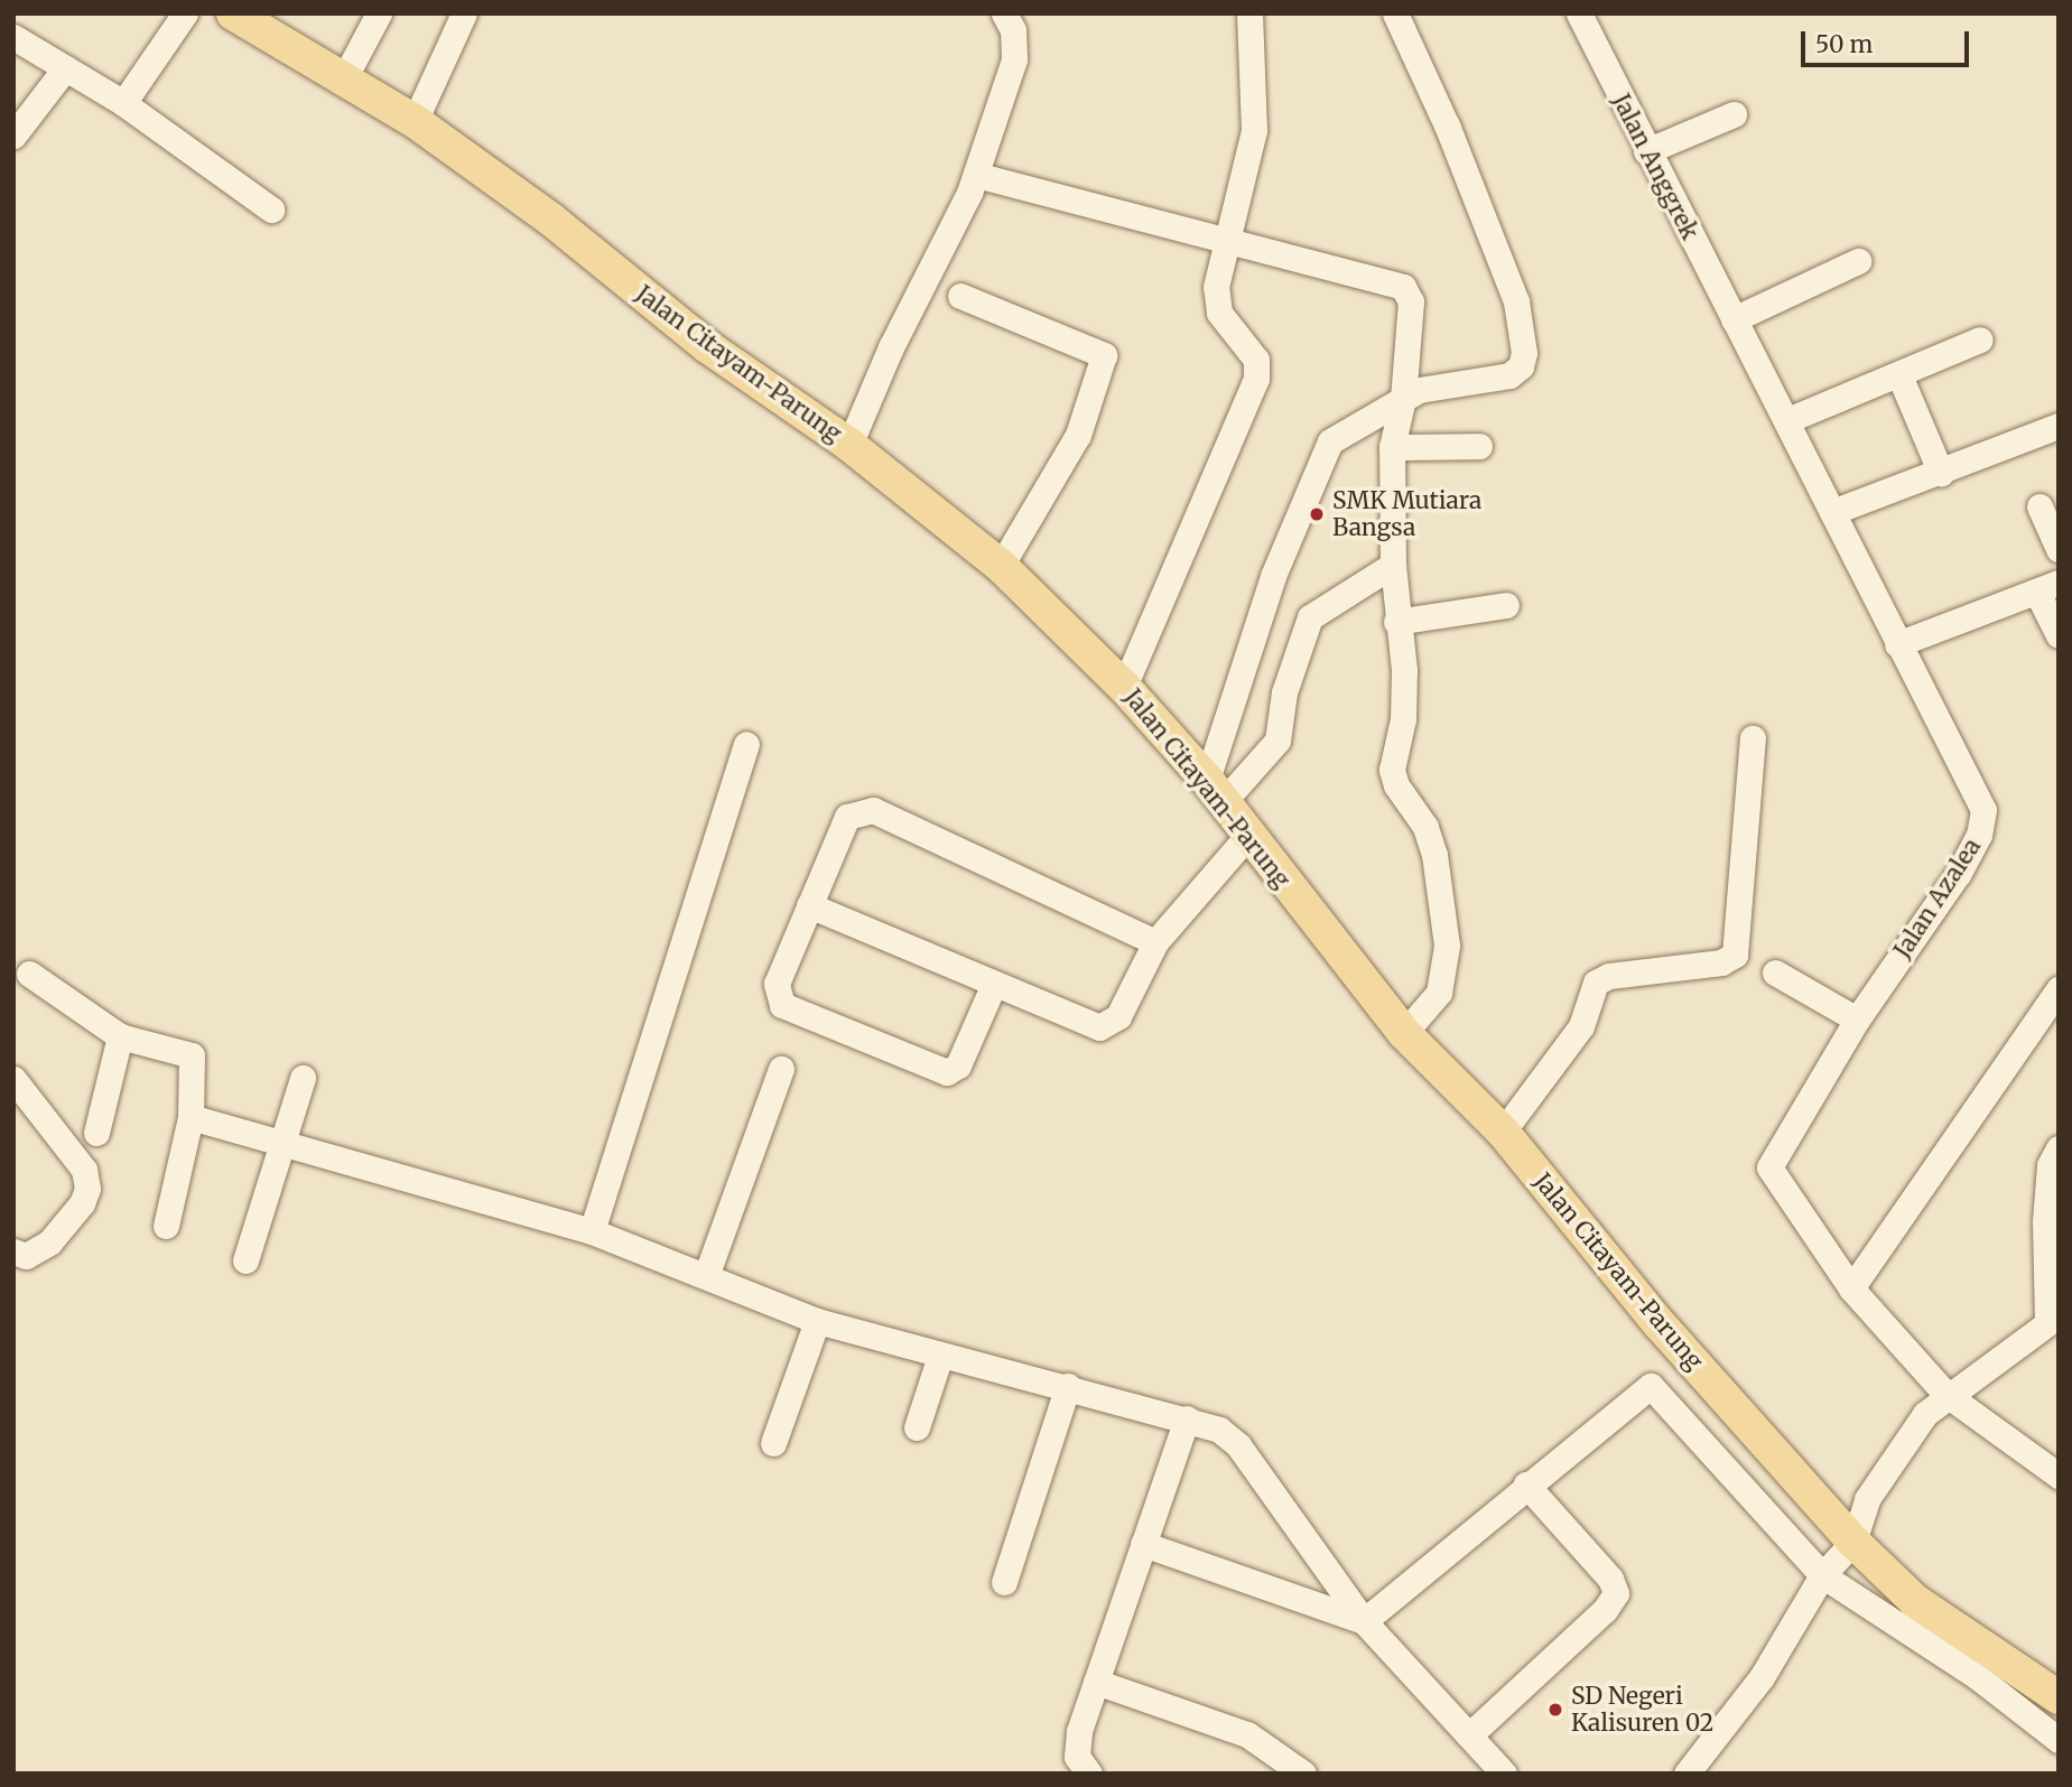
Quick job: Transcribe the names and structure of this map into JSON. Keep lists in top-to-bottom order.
{
  "streets": {
    "main road": ["Jalan Citayam-Parung"],
    "street": ["Jalan Anggrek", "Jalan Azalea"]
  },
  "crossings": [
    ["Jalan Anggrek", "Jalan Azalea"]
  ],
  "places": ["SMK Mutiara Bangsa", "SD Negeri Kalisuren 02"],
  "scale_bar": "50 m"
}
